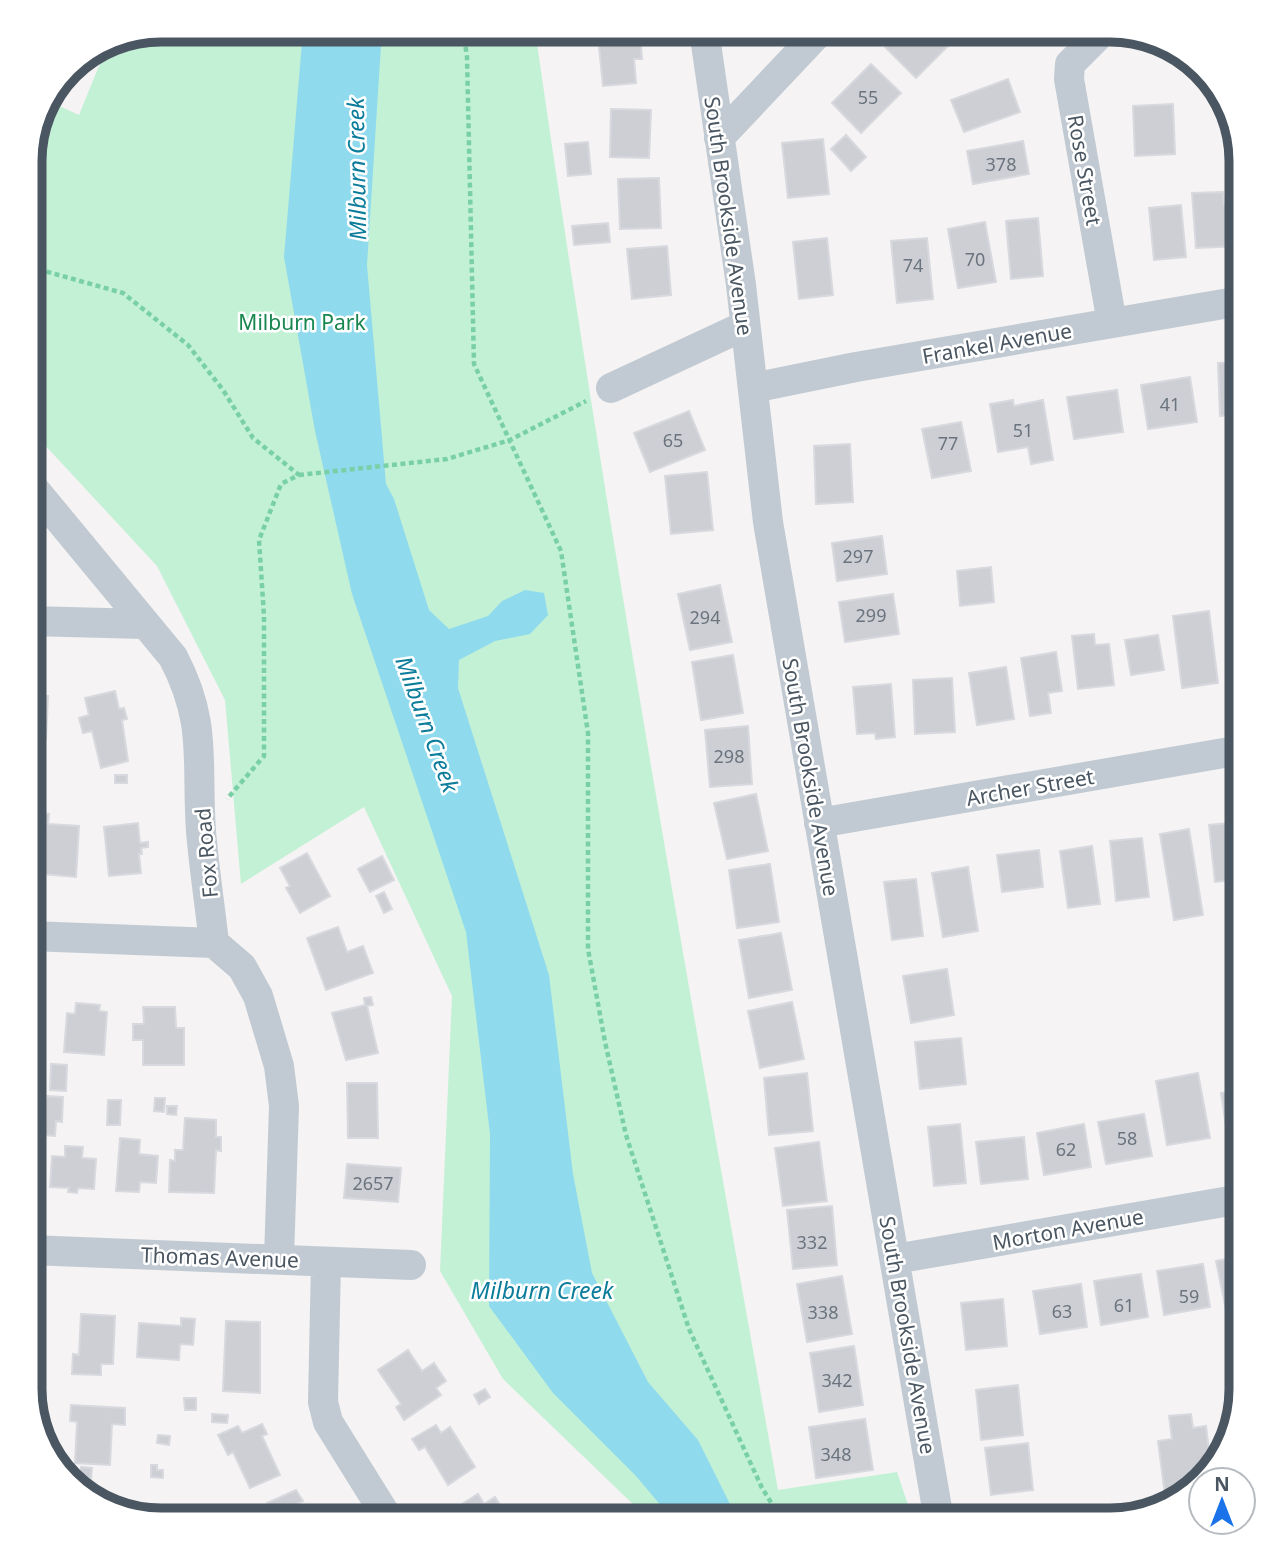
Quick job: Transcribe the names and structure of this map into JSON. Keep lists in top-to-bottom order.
{
  "streets": {
    "street": [
      "Rose Street",
      "South Brookside Avenue",
      "Frankel Avenue",
      "Archer Street",
      "Fox Road",
      "Morton Avenue",
      "Thomas Avenue"
    ]
  },
  "crossings": [
    ["Rose Street", "Frankel Avenue"],
    ["South Brookside Avenue", "Frankel Avenue"],
    ["South Brookside Avenue", "Archer Street"],
    ["South Brookside Avenue", "Morton Avenue"]
  ],
  "water": ["Milburn Creek"],
  "parks": ["Milburn Park"],
  "house_numbers": [
    "55",
    "378",
    "70",
    "74",
    "41",
    "51",
    "65",
    "77",
    "297",
    "299",
    "294",
    "298",
    "58",
    "62",
    "2657",
    "332",
    "59",
    "61",
    "63",
    "338",
    "342",
    "348"
  ],
  "north": "top"
}
